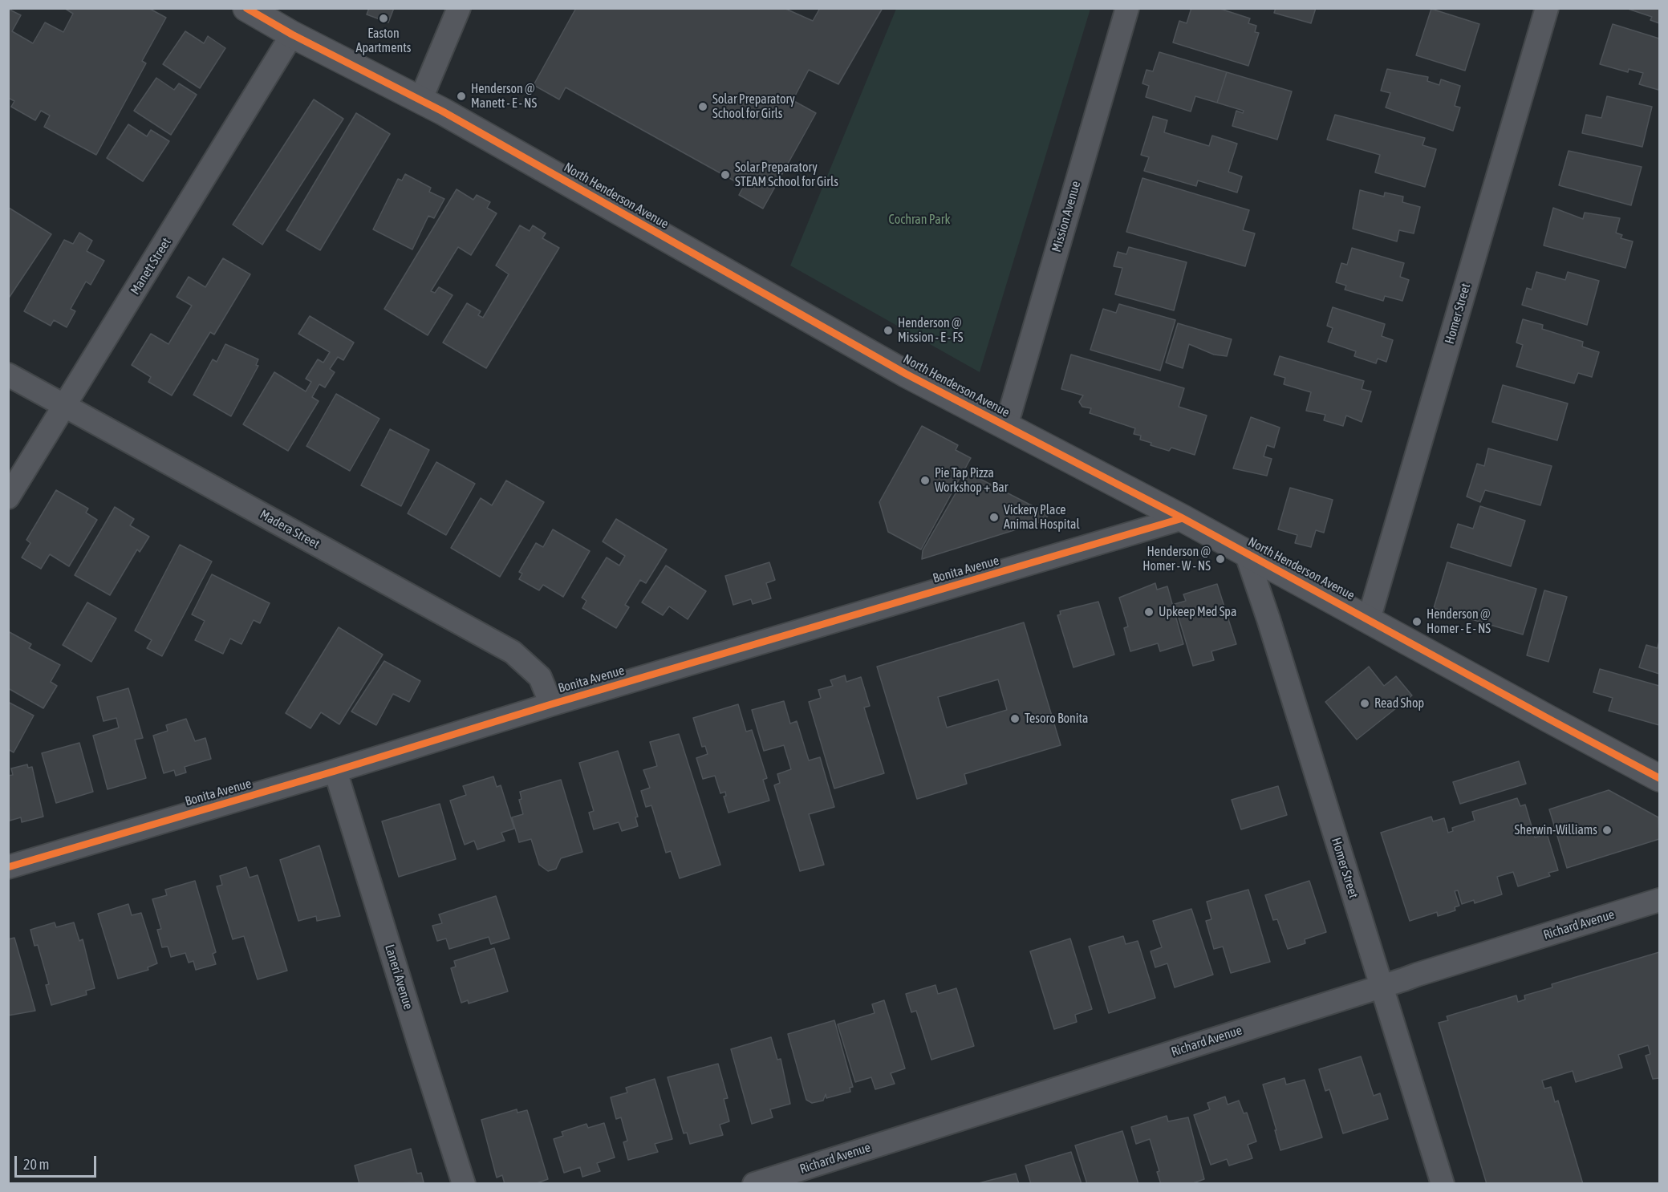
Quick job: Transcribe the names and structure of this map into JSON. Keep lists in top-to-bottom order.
{
  "streets": {
    "street": [
      "North Henderson Avenue",
      "Mission Avenue",
      "Manett Street",
      "Homer Street",
      "Madera Street",
      "Bonita Avenue",
      "Richard Avenue",
      "Laneri Avenue"
    ]
  },
  "crossings": [
    ["North Henderson Avenue", "Mission Avenue"],
    ["North Henderson Avenue", "Manett Street"],
    ["North Henderson Avenue", "Homer Street"],
    ["North Henderson Avenue", "Bonita Avenue"],
    ["Manett Street", "Madera Street"],
    ["Homer Street", "Richard Avenue"],
    ["Madera Street", "Bonita Avenue"],
    ["Bonita Avenue", "Laneri Avenue"]
  ],
  "parks": ["Cochran Park"],
  "places": [
    "Easton Apartments",
    "Henderson @ Manett - E - NS",
    "Solar Preparatory School for Girls",
    "Solar Preparatory STEAM School for Girls",
    "Henderson @ Mission - E - FS",
    "Pie Tap Pizza Workshop + Bar",
    "Vickery Place Animal Hospital",
    "Henderson @ Homer - W - NS",
    "Upkeep Med Spa",
    "Henderson @ Homer - E - NS",
    "Read Shop",
    "Tesoro Bonita",
    "Sherwin-Williams"
  ],
  "scale_bar": "20 m"
}
